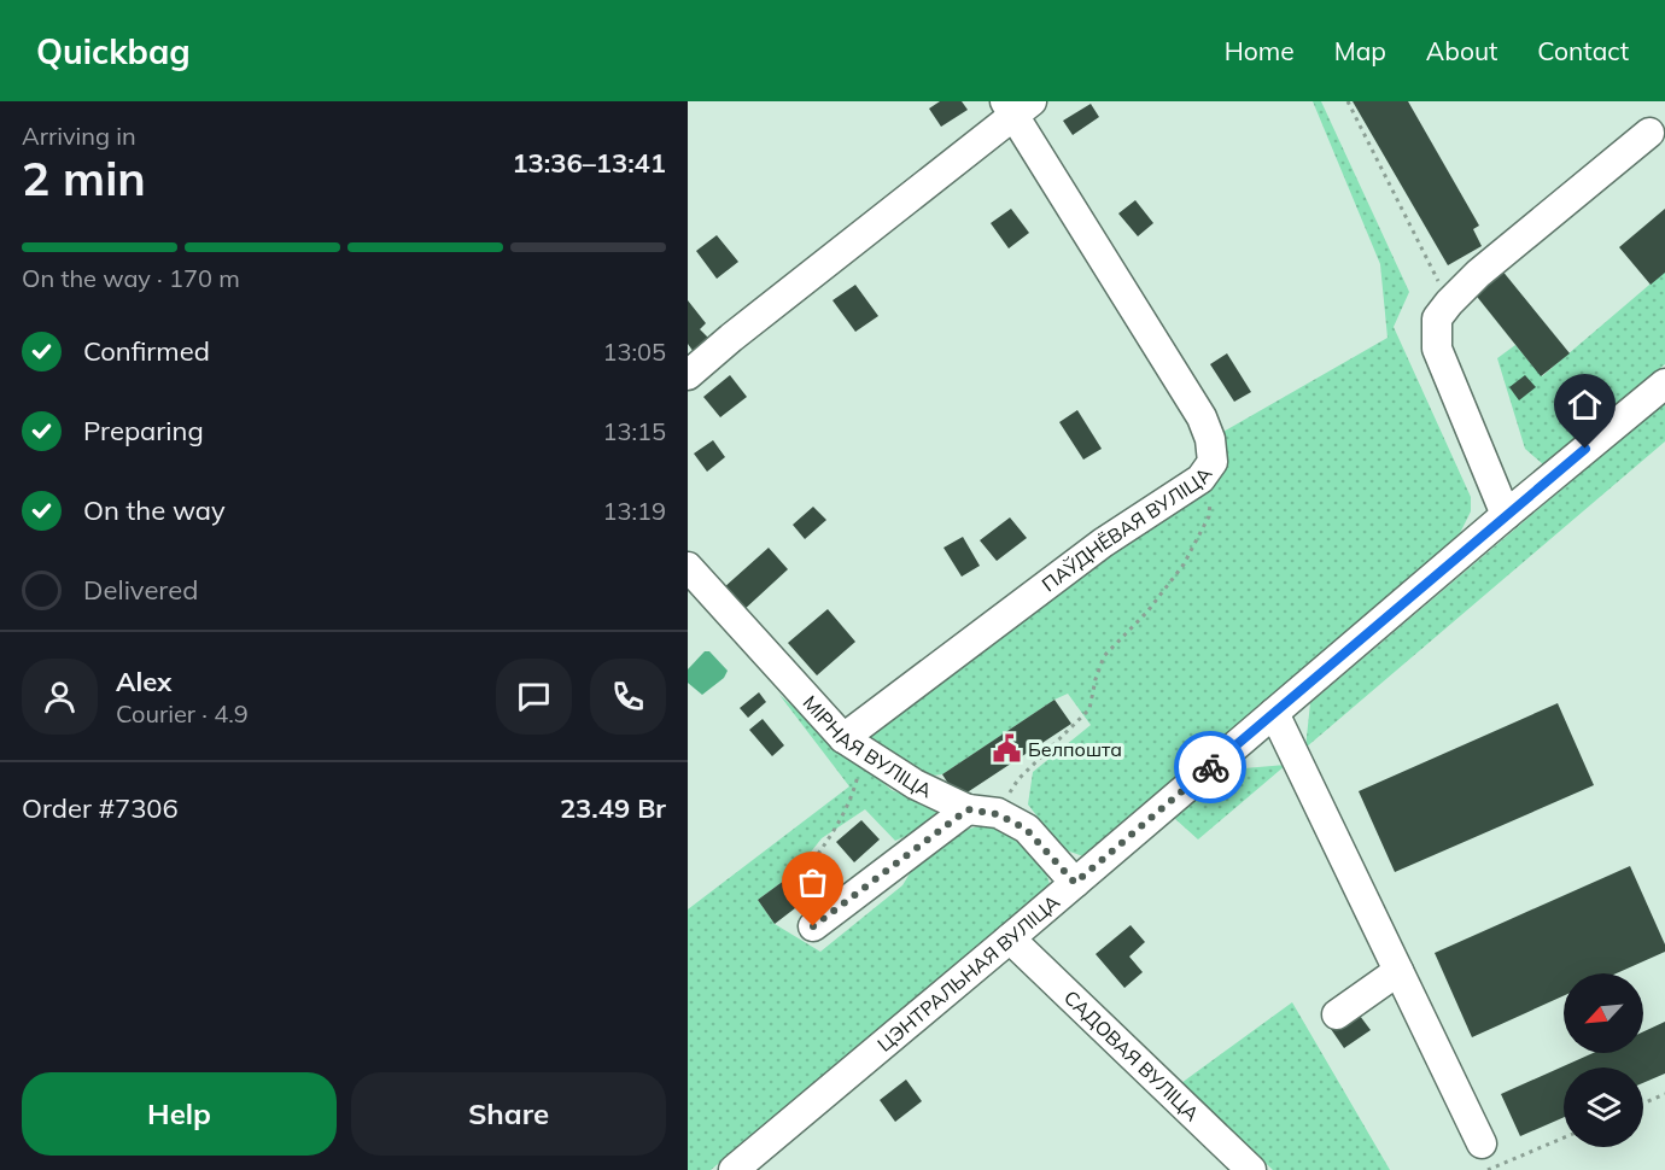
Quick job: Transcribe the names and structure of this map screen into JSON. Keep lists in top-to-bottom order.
{
  "streets": {
    "street": [
      "ПАЎДНЁВАЯ ВУЛІЦА",
      "МІРНАЯ ВУЛІЦА",
      "ЦЭНТРАЛЬНАЯ ВУЛІЦА",
      "САДОВАЯ ВУЛІЦА"
    ]
  },
  "crossings": [
    ["ПАЎДНЁВАЯ ВУЛІЦА", "МІРНАЯ ВУЛІЦА"],
    ["МІРНАЯ ВУЛІЦА", "ЦЭНТРАЛЬНАЯ ВУЛІЦА"],
    ["ЦЭНТРАЛЬНАЯ ВУЛІЦА", "САДОВАЯ ВУЛІЦА"]
  ],
  "places": {
    "public building": ["Белпошта"]
  },
  "north": "bottom left",
  "page": {
    "header": "Quickbag",
    "nav": [
      "Home",
      "Map",
      "About",
      "Contact"
    ],
    "heading": ["2 min", "Arriving in", "13:36–13:41"],
    "panel": [
      "Alex",
      "Courier · 4.9",
      "Order #7306",
      "23.49 Br"
    ],
    "bar": "On the way · 170 m",
    "list": [
      ["Confirmed", "13:05"],
      ["Preparing", "13:15"],
      ["On the way", "13:19"],
      "Delivered"
    ],
    "buttons": ["Help", "Share"]
  }
}
